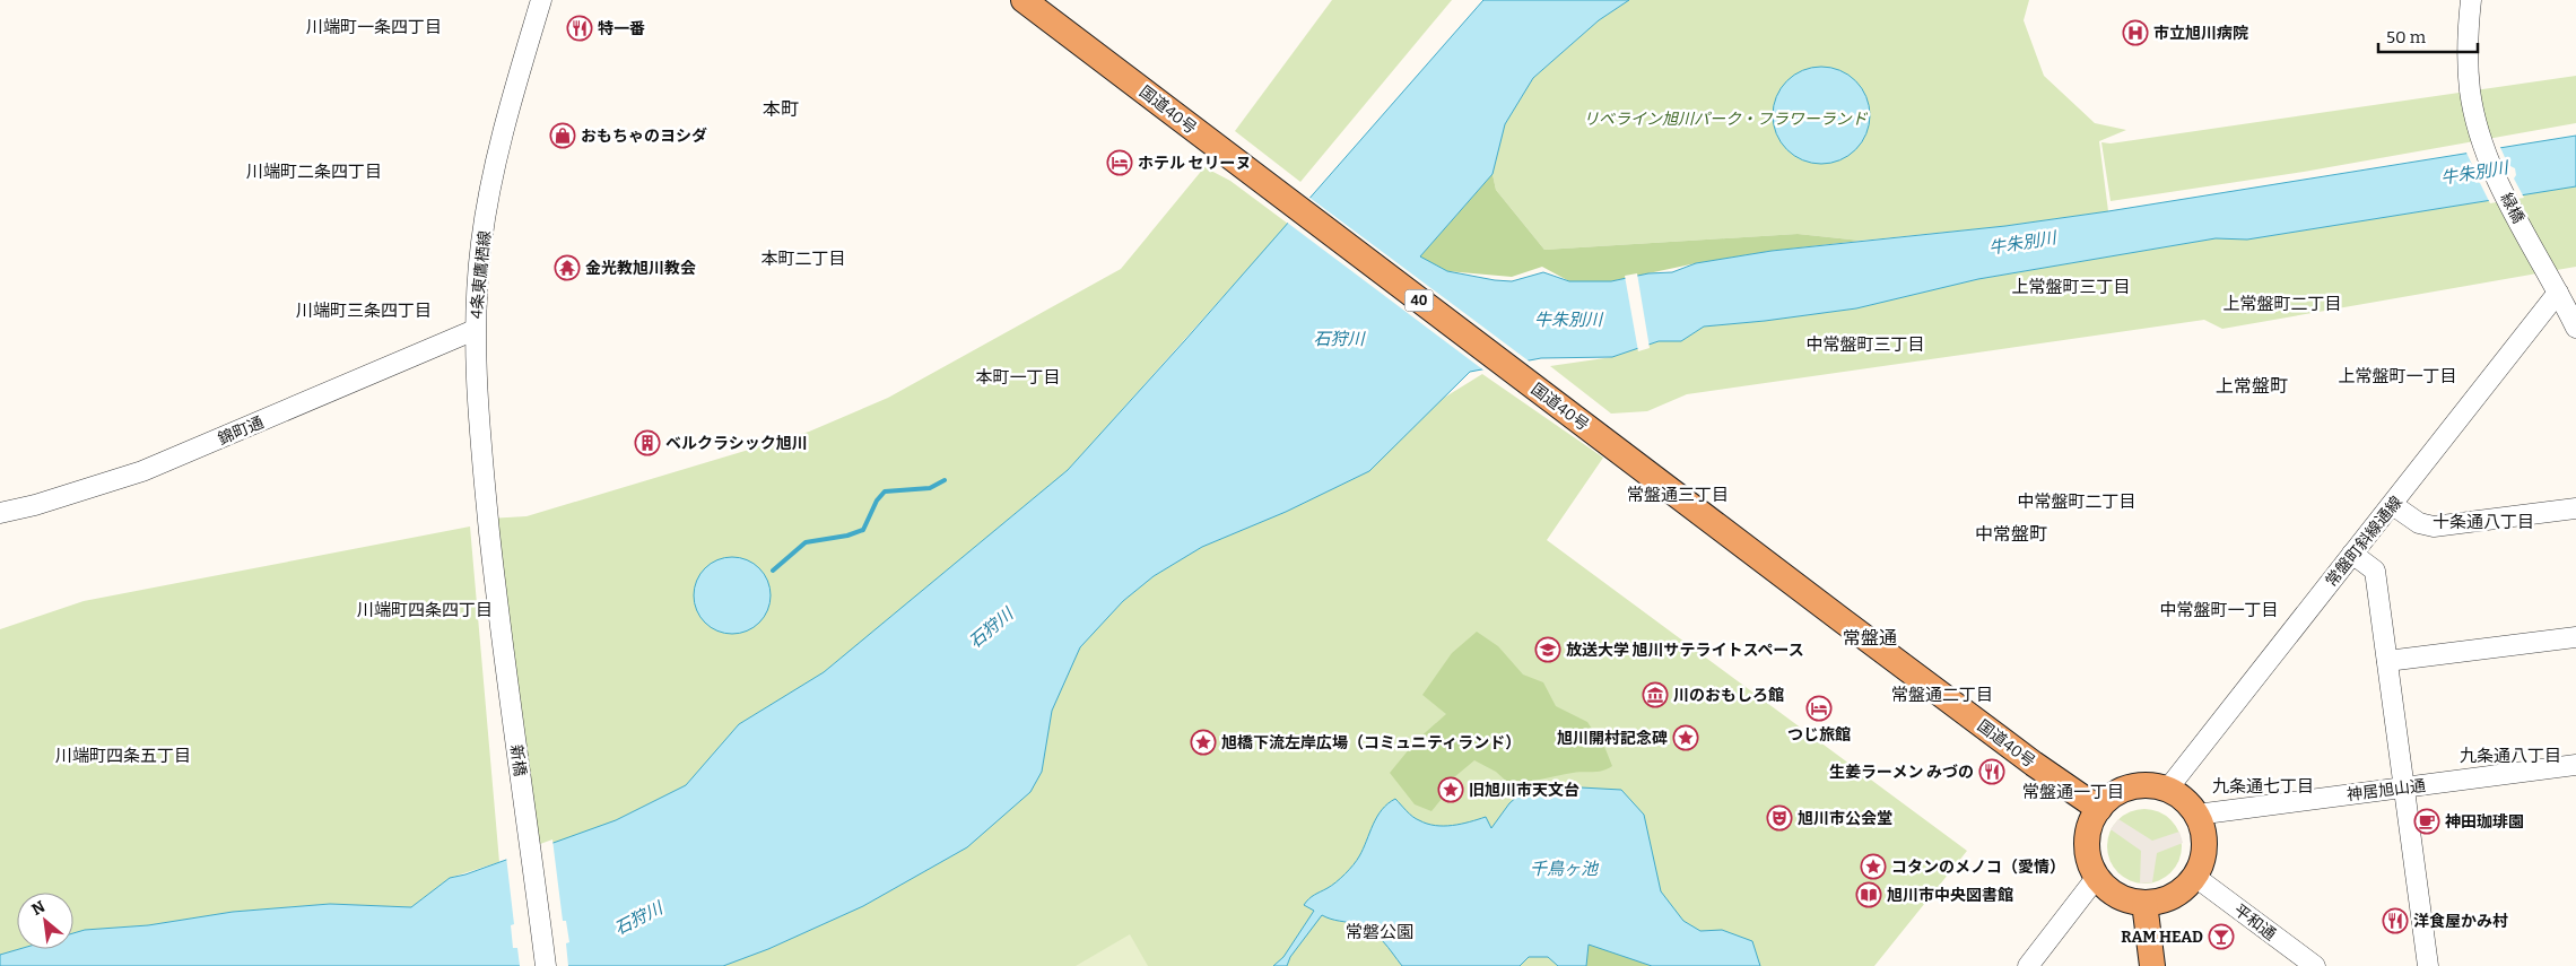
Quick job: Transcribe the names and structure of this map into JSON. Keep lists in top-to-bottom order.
{
  "streets": {
    "highway": ["国道40号", "40"],
    "street": [
      "緑橋",
      "4条東鷹栖線",
      "錦町通",
      "常盤町斜線通線",
      "新橋",
      "神居旭山通",
      "平和通"
    ]
  },
  "crossings": [
    ["国道40号", "常盤町斜線通線"],
    ["国道40号", "神居旭山通"],
    ["国道40号", "平和通"],
    ["緑橋", "常盤町斜線通線"],
    ["4条東鷹栖線", "錦町通"],
    ["4条東鷹栖線", "新橋"],
    ["常盤町斜線通線", "神居旭山通"],
    ["常盤町斜線通線", "平和通"],
    ["神居旭山通", "平和通"]
  ],
  "districts": [
    "川端町一条四丁目",
    "本町",
    "川端町二条四丁目",
    "本町二丁目",
    "上常盤町三丁目",
    "上常盤町二丁目",
    "川端町三条四丁目",
    "中常盤町三丁目",
    "上常盤町一丁目",
    "本町一丁目",
    "上常盤町",
    "常盤通三丁目",
    "中常盤町二丁目",
    "十条通八丁目",
    "中常盤町",
    "川端町四条四丁目",
    "中常盤町一丁目",
    "常盤通",
    "常盤通二丁目",
    "川端町四条五丁目",
    "九条通八丁目",
    "九条通七丁目",
    "常盤通一丁目",
    "常磐公園"
  ],
  "water": ["牛朱別川", "石狩川", "千鳥ヶ池"],
  "parks": ["リベライン旭川パーク・フラワーランド"],
  "places": {
    "restaurant": ["特一番", "生姜ラーメン みづの", "洋食屋かみ村"],
    "hospital": ["市立旭川病院"],
    "shop": ["おもちゃのヨシダ"],
    "hotel": ["ホテル セリーヌ", "つじ旅館"],
    "temple": ["金光教旭川教会"],
    "building": ["ベルクラシック旭川"],
    "school or university": ["放送大学 旭川サテライトスペース"],
    "museum": ["川のおもしろ館"],
    "place": [
      "旭川開村記念碑",
      "旭橋下流左岸広場（コミュニティランド）",
      "旧旭川市天文台",
      "コタンのメノコ（愛情）"
    ],
    "theatre": ["旭川市公会堂"],
    "cafe": ["神田珈琲園"],
    "library": ["旭川市中央図書館"],
    "bar": ["RAM HEAD"]
  },
  "scale_bar": "50 m",
  "north": "top left"
}
